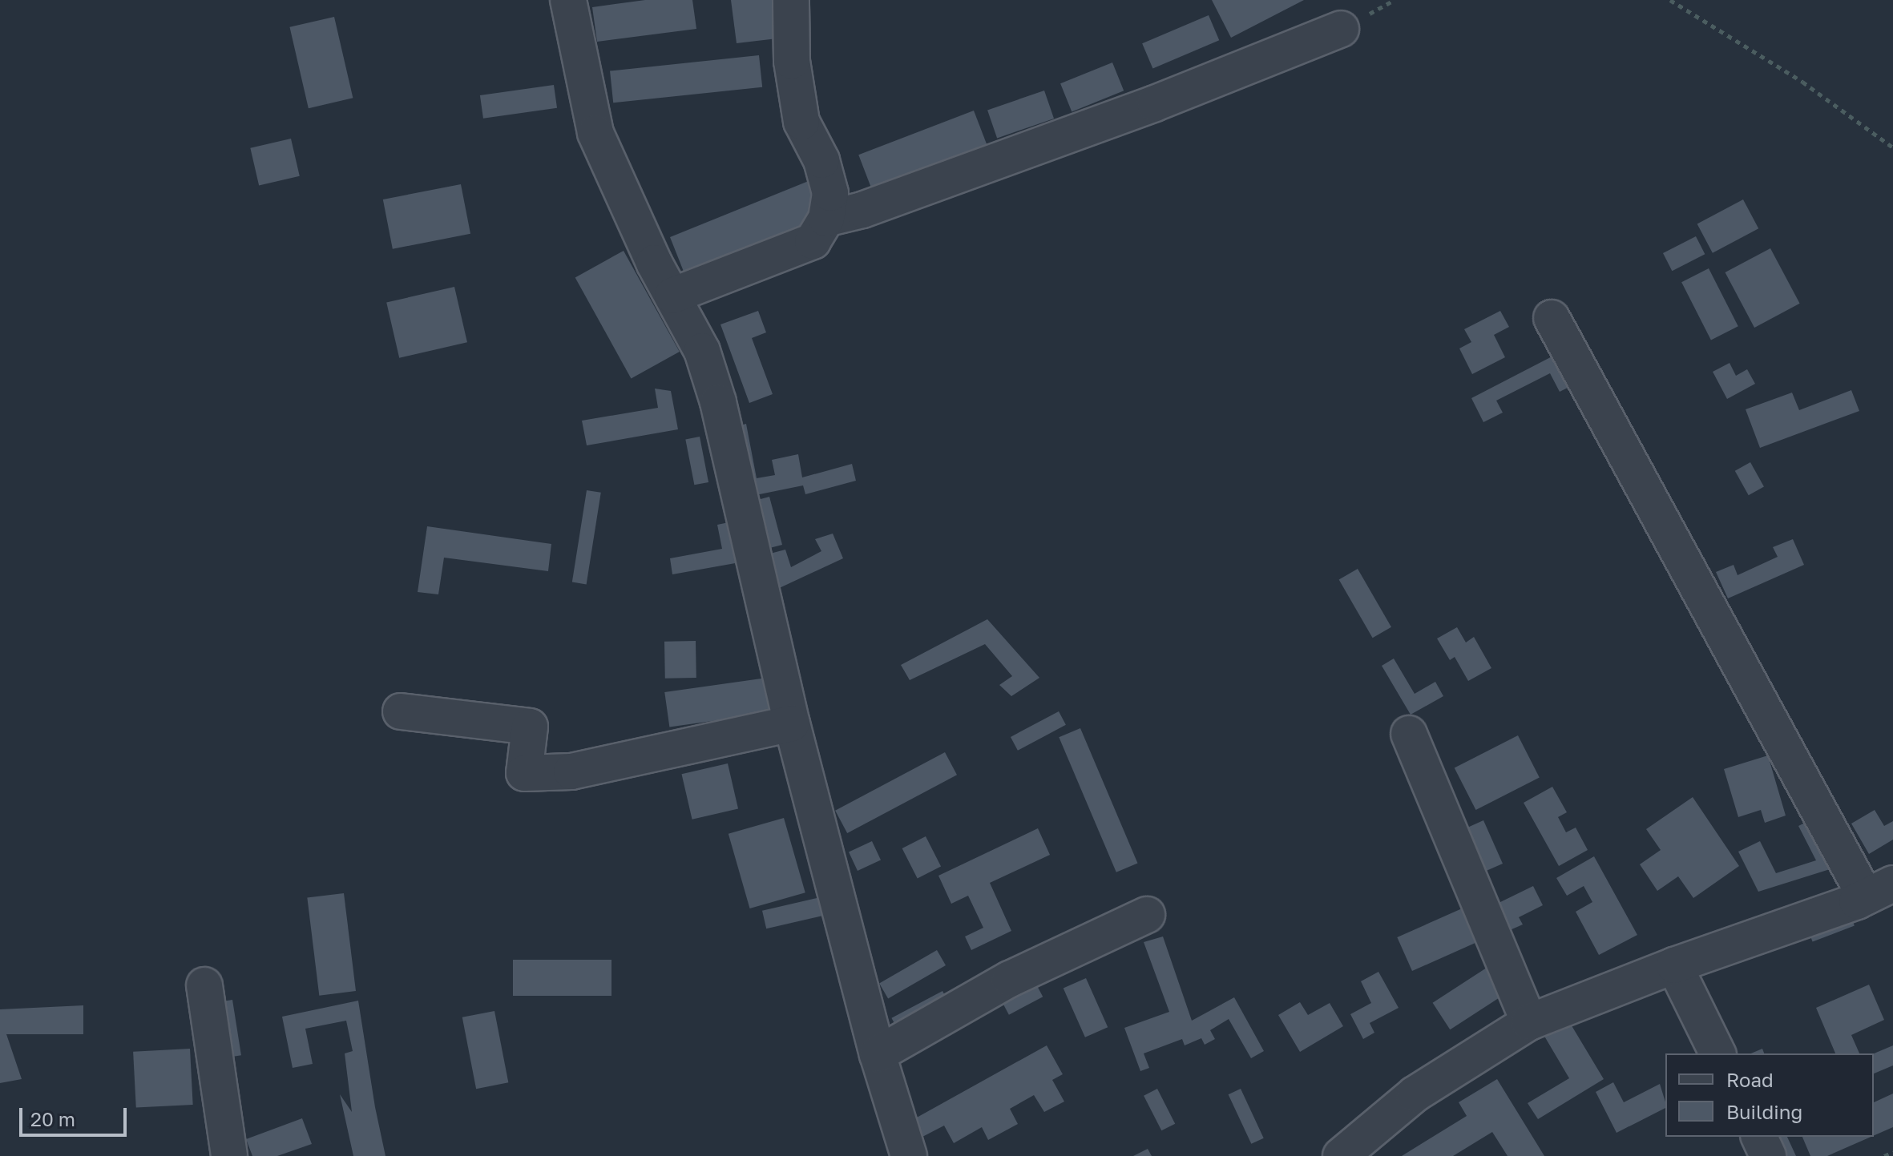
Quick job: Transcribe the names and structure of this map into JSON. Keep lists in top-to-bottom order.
{
  "legend": ["Road", "Building"],
  "scale_bar": "20 m"
}
